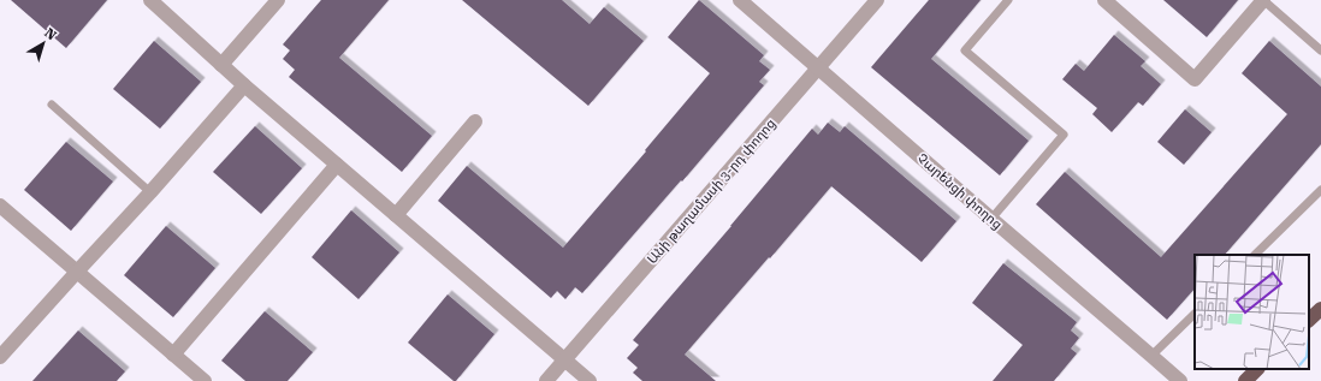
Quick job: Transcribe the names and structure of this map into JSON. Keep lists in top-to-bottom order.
{
  "streets": {
    "street": ["Անի թաղամասի 3-րդ փողոց", "Չարենցի փողոց"]
  },
  "crossings": [
    ["Անի թաղամասի 3-րդ փողոց", "Չարենցի փողոց"]
  ],
  "north": "top right"
}
